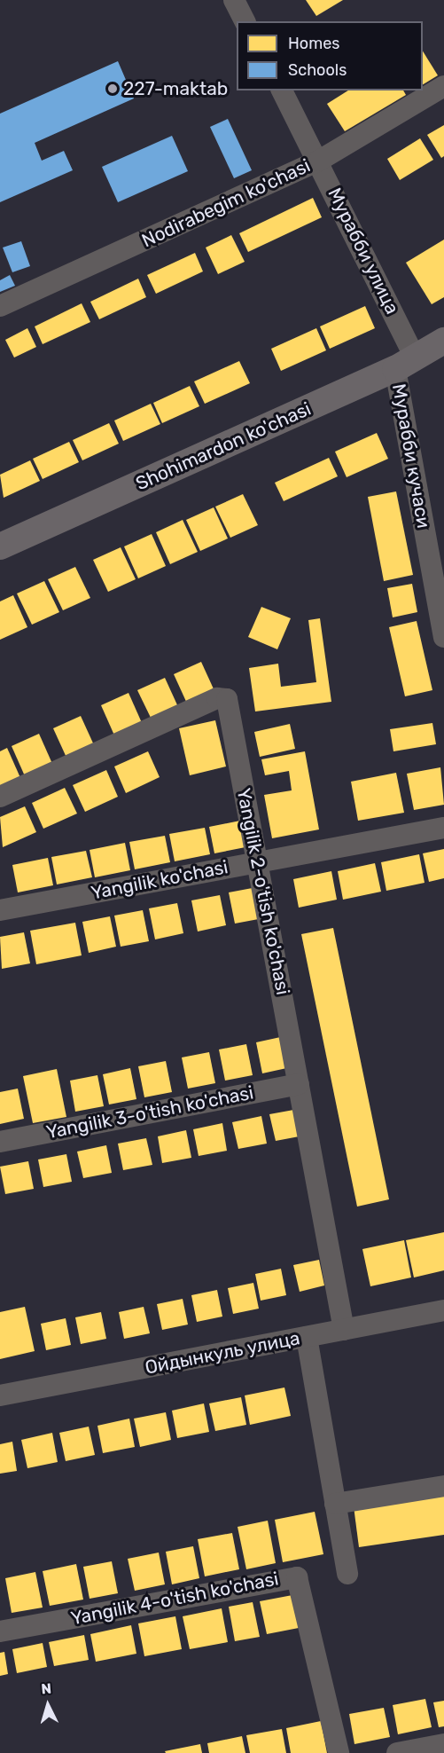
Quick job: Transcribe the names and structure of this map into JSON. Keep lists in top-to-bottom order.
{
  "streets": {
    "main road": ["Shohimardon ko'chasi"],
    "street": [
      "Nodirabegim ko'chasi",
      "Мурабби улица",
      "Мурабби кучаси",
      "Yangilik ko'chasi",
      "Yangilik 2-o'tish ko'chasi",
      "Yangilik 3-o'tish ko'chasi",
      "Ойдынкуль улица",
      "Yangilik 4-o'tish ko'chasi"
    ]
  },
  "crossings": [
    ["Nodirabegim ko'chasi", "Мурабби улица"],
    ["Мурабби улица", "Shohimardon ko'chasi"],
    ["Мурабби улица", "Мурабби кучаси"],
    ["Shohimardon ko'chasi", "Мурабби кучаси"],
    ["Yangilik ko'chasi", "Yangilik 2-o'tish ko'chasi"],
    ["Yangilik 2-o'tish ko'chasi", "Yangilik 3-o'tish ko'chasi"],
    ["Yangilik 2-o'tish ko'chasi", "Ойдынкуль улица"]
  ],
  "places": ["227-maktab"],
  "legend": ["Homes", "Schools"],
  "north": "top"
}
